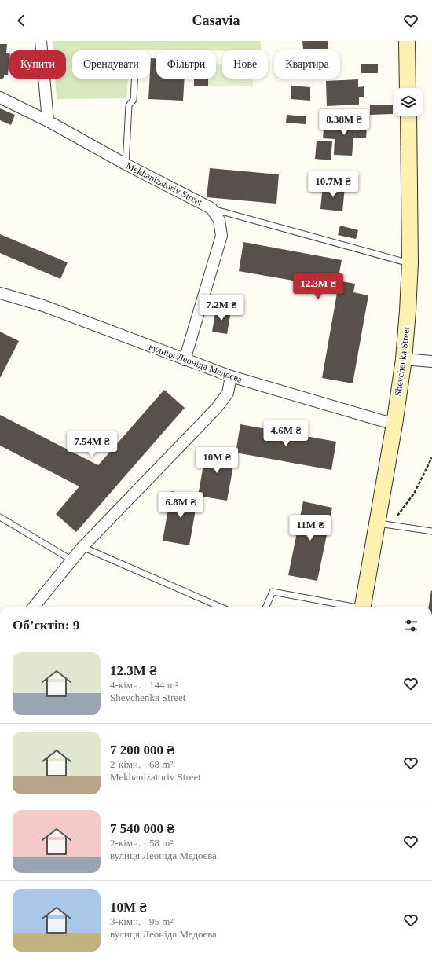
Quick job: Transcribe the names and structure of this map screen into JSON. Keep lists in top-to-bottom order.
{
  "streets": {
    "main road": ["Shevchenka Street"],
    "street": ["Mekhanizatoriv Street", "вулиця Леоніда Медоєва"]
  },
  "crossings": [
    ["Mekhanizatoriv Street", "вулиця Леоніда Медоєва"],
    ["Shevchenka Street", "вулиця Леоніда Медоєва"]
  ],
  "page": {
    "header": "Casavia",
    "chip": [
      "Купити",
      "Орендувати",
      "Фільтри",
      "Нове",
      "Квартира"
    ],
    "price": [
      "8.38M ₴",
      "10.7M ₴",
      "12.3M ₴",
      "7.2M ₴",
      "4.6M ₴",
      "7.54M ₴",
      "10M ₴",
      "6.8M ₴",
      "11M ₴"
    ],
    "heading": "Об’єктів: 9",
    "list": [
      {
        "name": "12.3M ₴",
        "note": "4-кімн. · 144 m² · Shevchenka Street"
      },
      {
        "name": "7 200 000 ₴",
        "note": "2-кімн. · 68 m² · Mekhanizatoriv Street"
      },
      {
        "name": "7 540 000 ₴",
        "note": "2-кімн. · 58 m² · вулиця Леоніда Медоєва"
      },
      {
        "name": "10M ₴",
        "note": "3-кімн. · 95 m² · вулиця Леоніда Медоєва"
      }
    ]
  }
}
